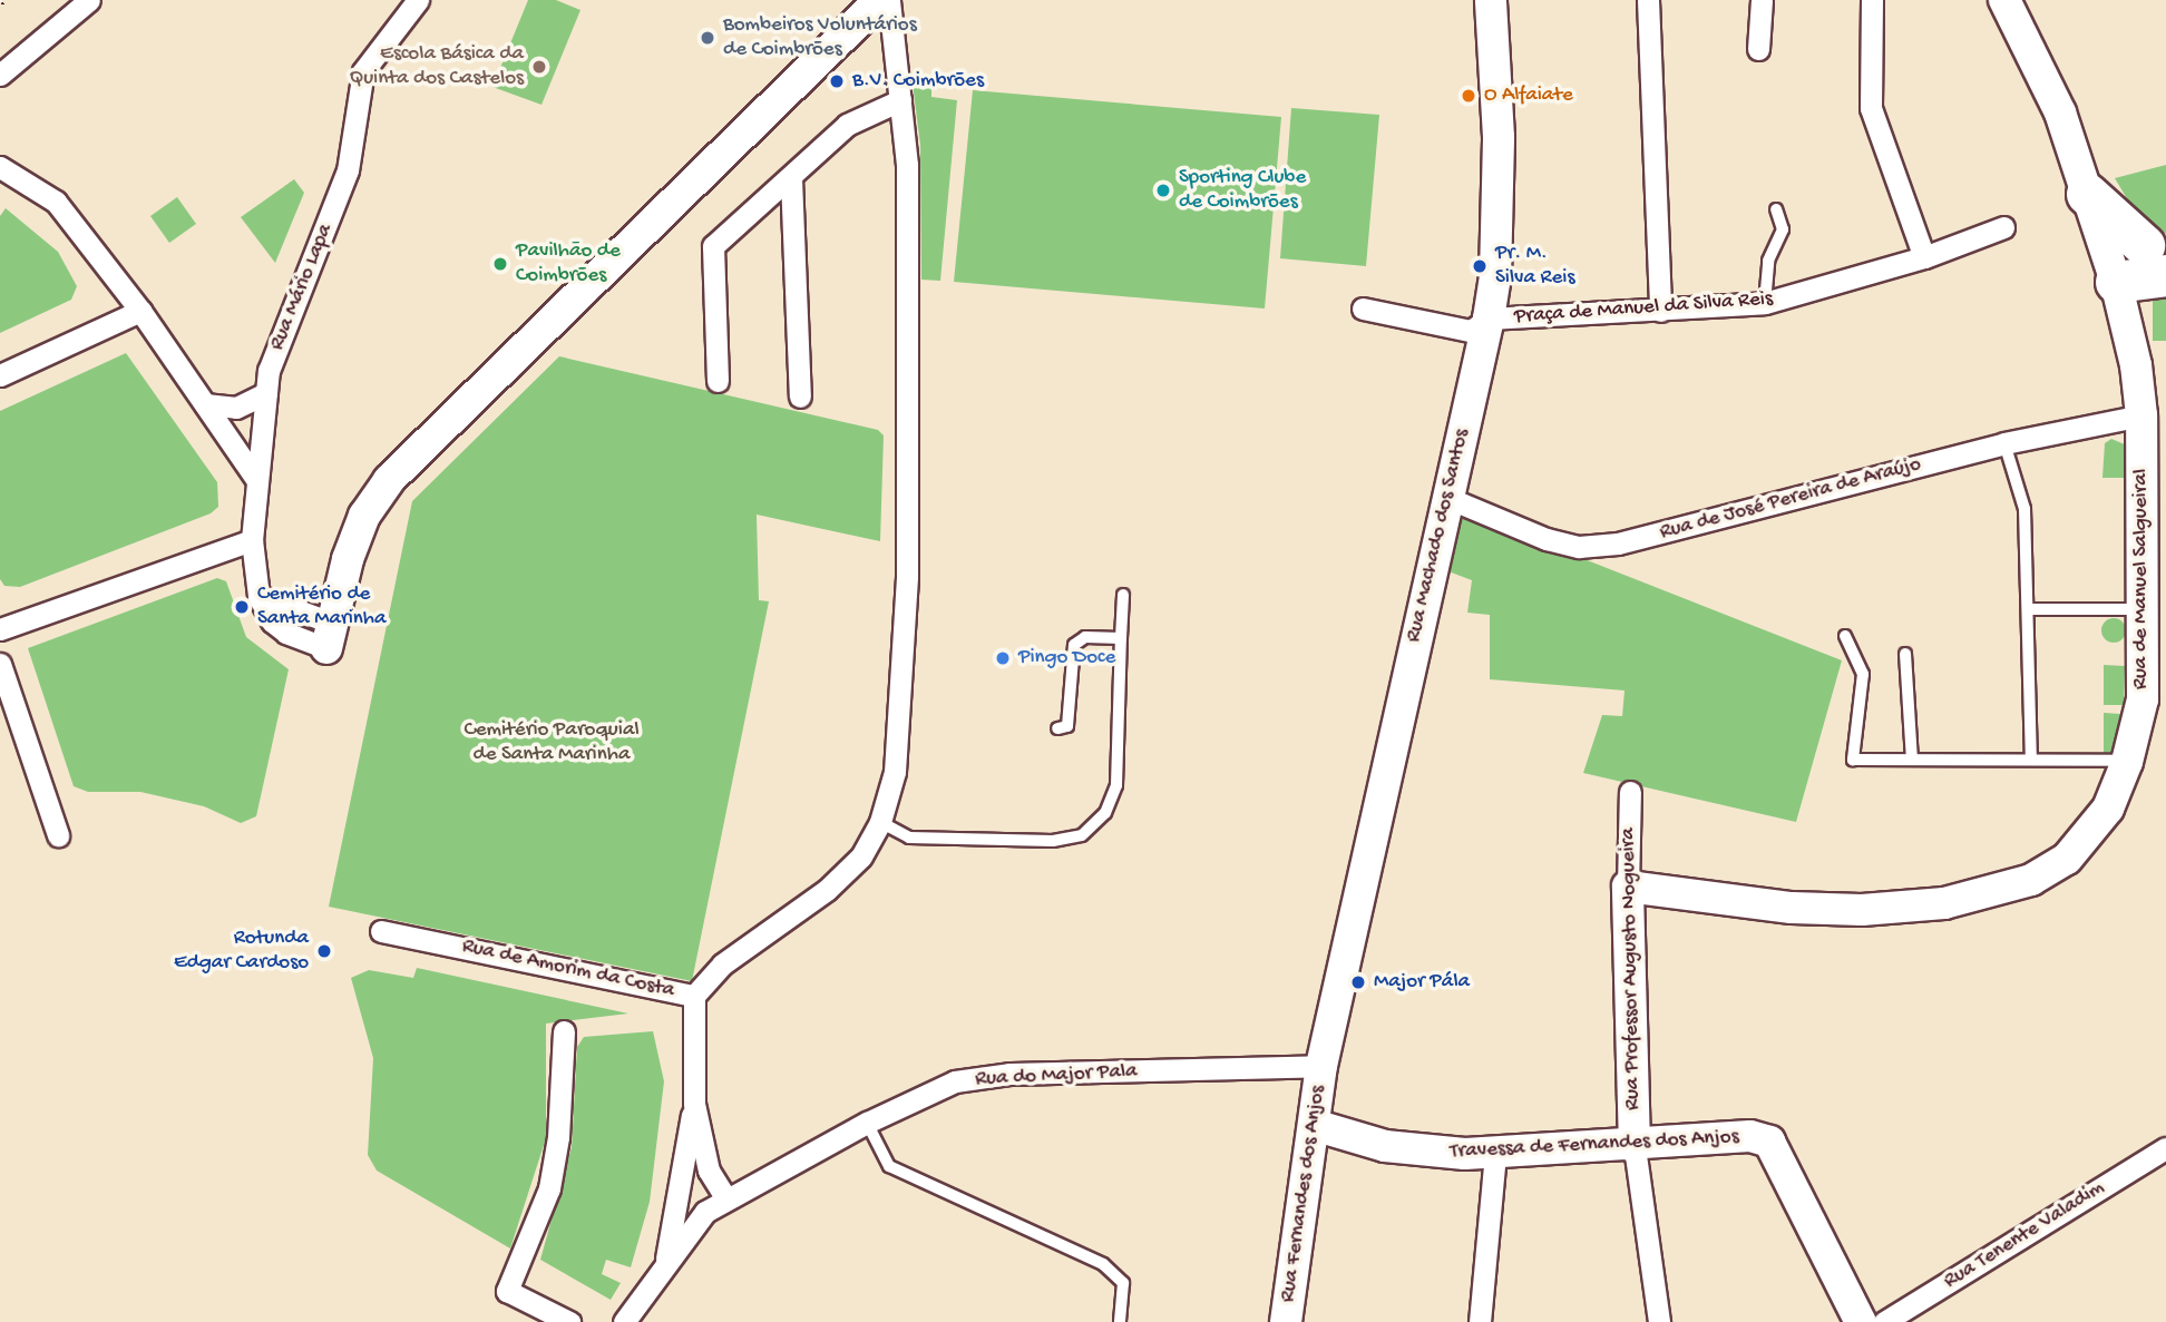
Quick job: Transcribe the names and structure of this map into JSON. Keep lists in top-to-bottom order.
{
  "streets": {
    "street": [
      "Rua Mário Lapa",
      "Praça de Manuel da Silva Reis",
      "Rua de José Pereira de Araújo",
      "Rua Machado dos Santos",
      "Rua de Manuel Salgueiral",
      "Rua de Amorim da Costa",
      "Rua Professor Augusto Nogueira",
      "Rua do Major Pala",
      "Travessa de Fernandes dos Anjos",
      "Rua Fernandes dos Anjos",
      "Rua Tenente Valadim"
    ]
  },
  "crossings": [
    ["Praça de Manuel da Silva Reis", "Rua Machado dos Santos"],
    ["Rua de José Pereira de Araújo", "Rua Machado dos Santos"],
    ["Rua de José Pereira de Araújo", "Rua de Manuel Salgueiral"],
    ["Rua Machado dos Santos", "Rua do Major Pala"],
    ["Rua Machado dos Santos", "Rua Fernandes dos Anjos"],
    ["Rua de Manuel Salgueiral", "Rua Professor Augusto Nogueira"],
    ["Rua de Amorim da Costa", "Rua do Major Pala"],
    ["Rua Professor Augusto Nogueira", "Travessa de Fernandes dos Anjos"],
    ["Rua do Major Pala", "Rua Fernandes dos Anjos"],
    ["Travessa de Fernandes dos Anjos", "Rua Fernandes dos Anjos"]
  ],
  "parks": ["Cemitério Paroquial de Santa Marinha"],
  "places": [
    "Bombeiros Voluntários de Coimbrões",
    "Escola Básica da Quinta dos Castelos",
    "B.V. Coimbrões",
    "O Alfaiate",
    "Sporting Clube de Coimbrões",
    "Pavilhão de Coimbrões",
    "Pr. M. Silva Reis",
    "Cemitério de Santa Marinha",
    "Pingo Doce",
    "Rotunda Edgar Cardoso",
    "Major Pála"
  ]
}
